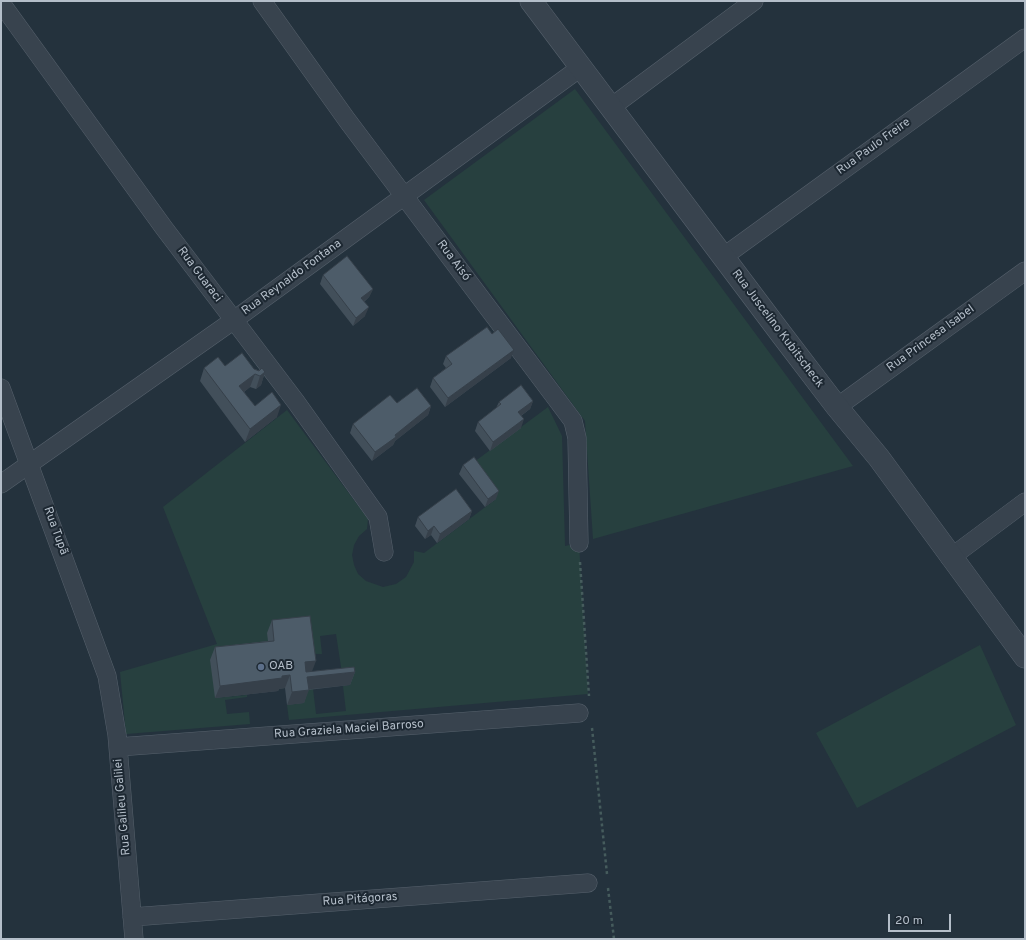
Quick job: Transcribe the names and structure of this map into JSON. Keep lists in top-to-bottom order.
{
  "streets": {
    "street": [
      "Rua Paulo Freire",
      "Rua Aisó",
      "Rua Guaraci",
      "Rua Reynaldo Fontana",
      "Rua Juscelino Kubitscheck",
      "Rua Princesa Isabel",
      "Rua Tupã",
      "Rua Graziela Maciel Barroso",
      "Rua Galileu Galilei",
      "Rua Pitágoras"
    ]
  },
  "crossings": [
    ["Rua Paulo Freire", "Rua Juscelino Kubitscheck"],
    ["Rua Aisó", "Rua Reynaldo Fontana"],
    ["Rua Guaraci", "Rua Reynaldo Fontana"],
    ["Rua Reynaldo Fontana", "Rua Juscelino Kubitscheck"],
    ["Rua Reynaldo Fontana", "Rua Tupã"],
    ["Rua Juscelino Kubitscheck", "Rua Princesa Isabel"],
    ["Rua Tupã", "Rua Galileu Galilei"],
    ["Rua Graziela Maciel Barroso", "Rua Galileu Galilei"],
    ["Rua Galileu Galilei", "Rua Pitágoras"]
  ],
  "places": ["OAB"],
  "scale_bar": "20 m"
}
